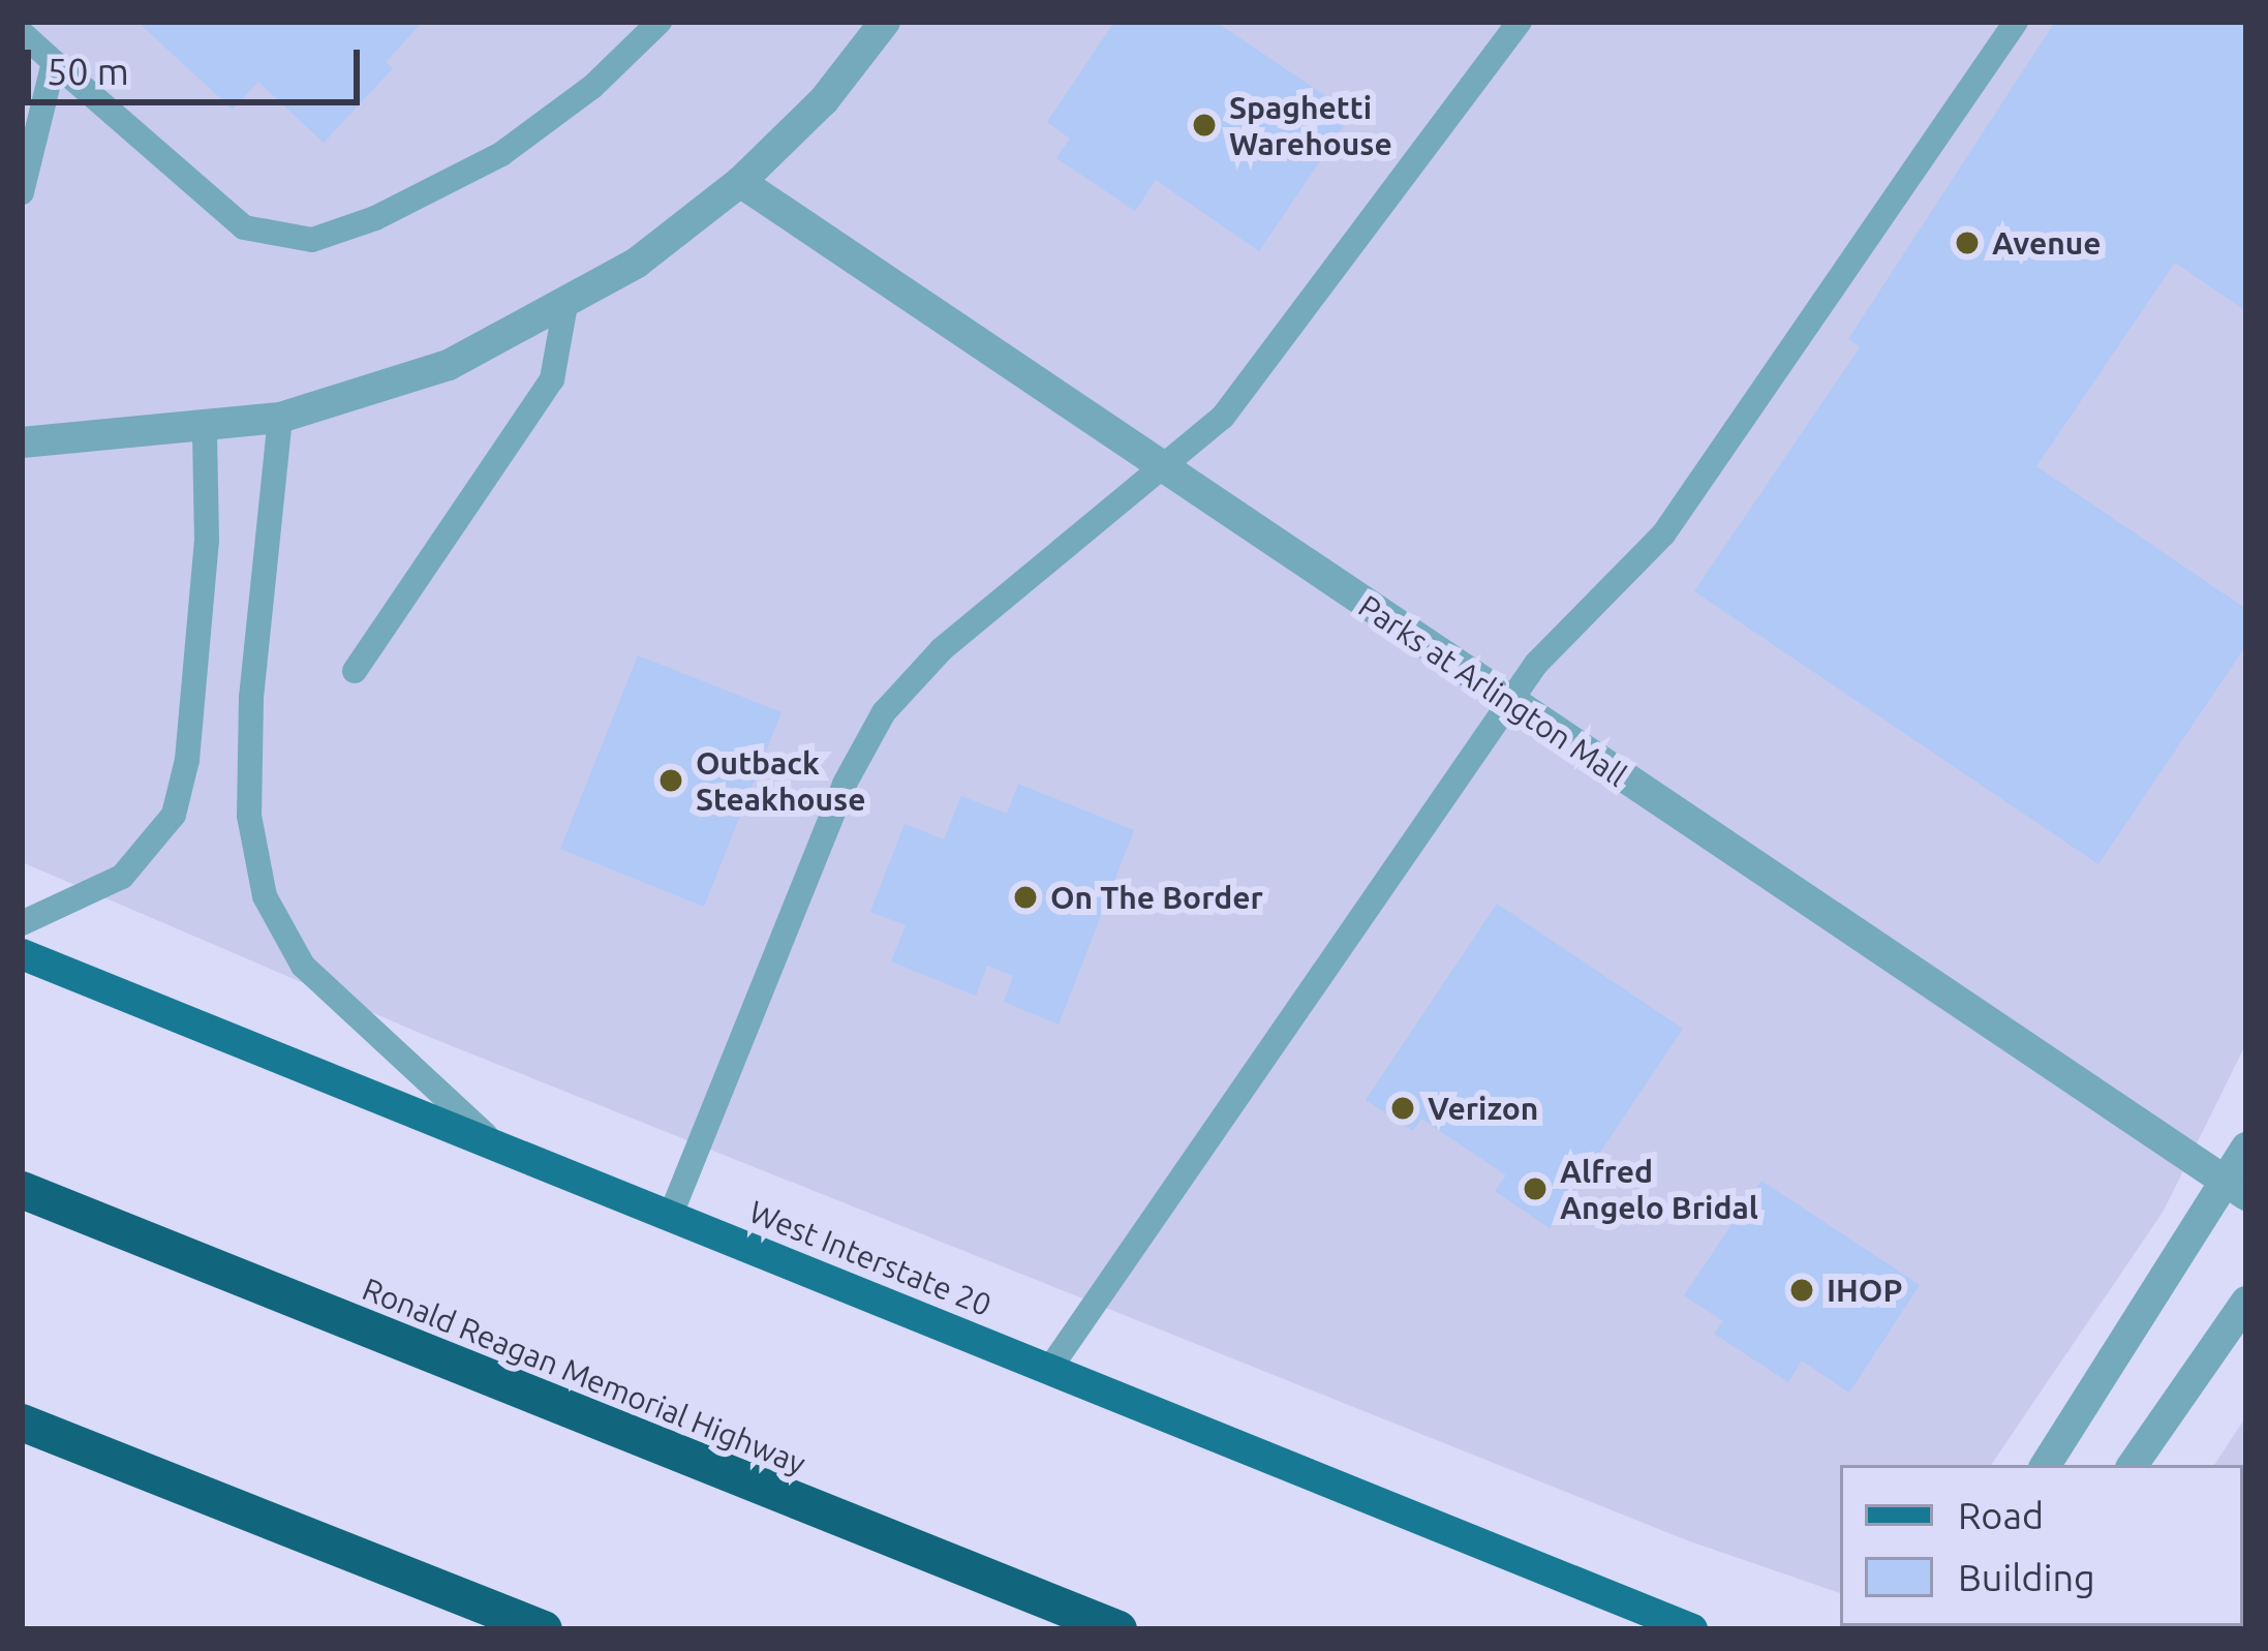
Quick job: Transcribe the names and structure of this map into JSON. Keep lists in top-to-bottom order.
{
  "streets": {
    "highway": ["Ronald Reagan Memorial Highway"],
    "main road": ["West Interstate 20"],
    "street": ["Parks at Arlington Mall"]
  },
  "places": [
    "Spaghetti Warehouse",
    "Avenue",
    "Outback Steakhouse",
    "On The Border",
    "Verizon",
    "Alfred Angelo Bridal",
    "IHOP"
  ],
  "legend": ["Road", "Building"],
  "scale_bar": "50 m"
}
